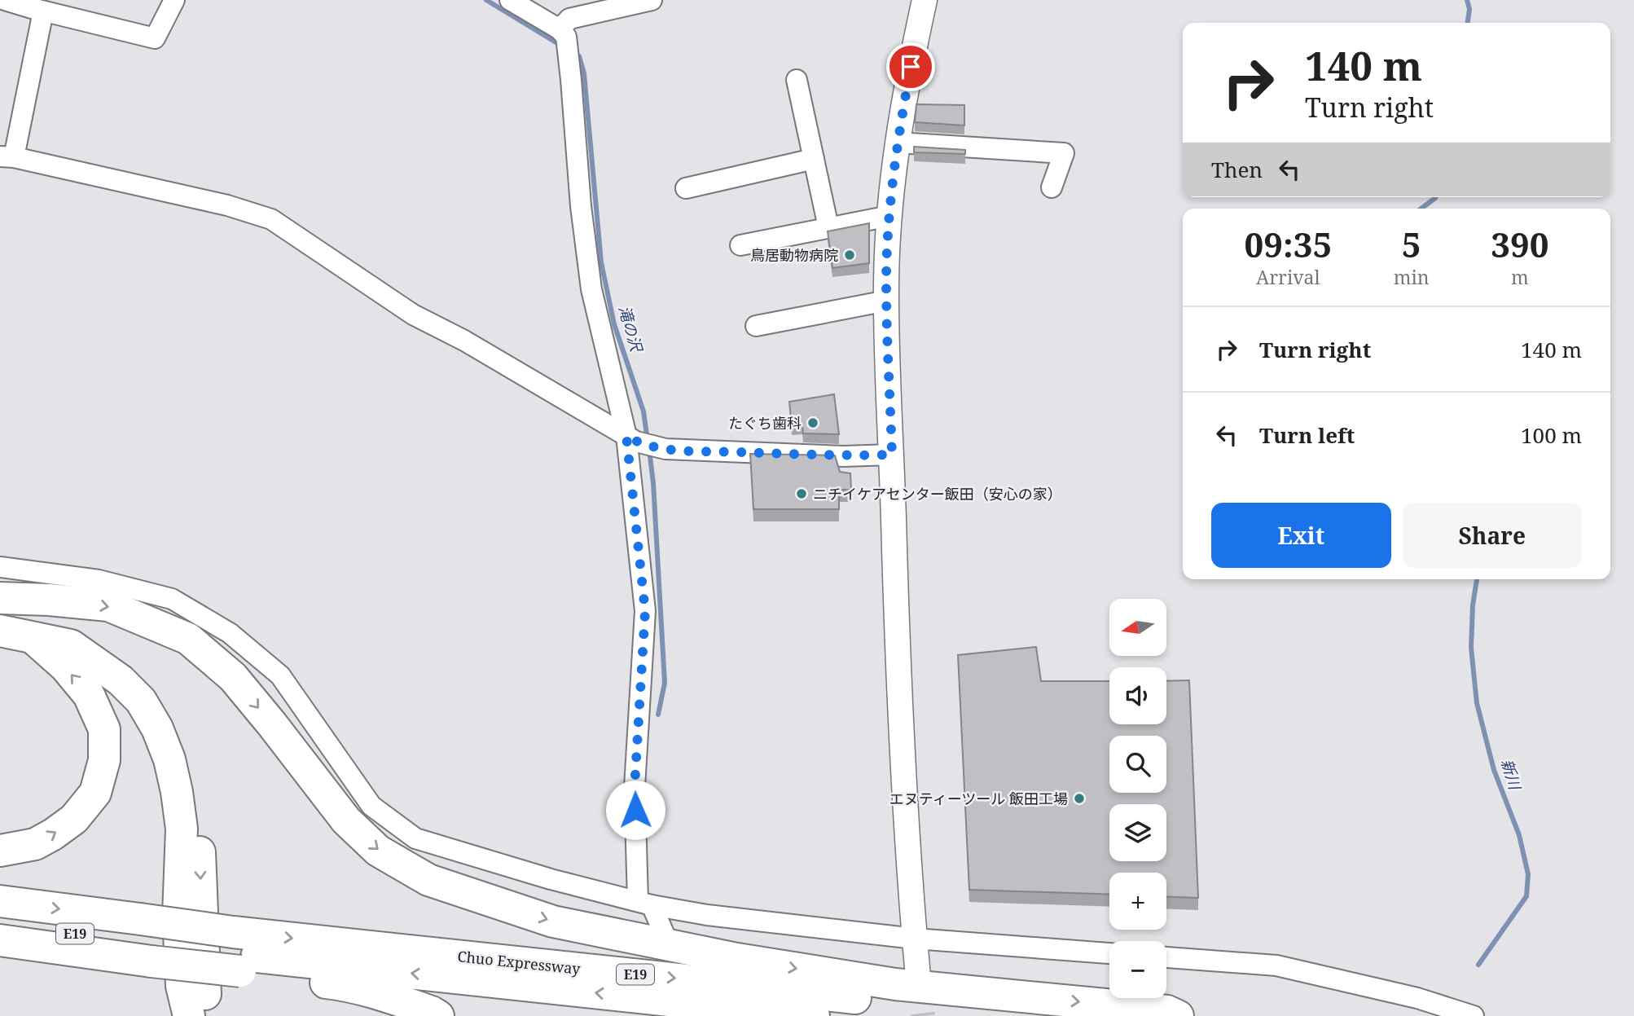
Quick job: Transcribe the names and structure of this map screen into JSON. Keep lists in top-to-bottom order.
{
  "streets": {
    "highway": ["E19", "Chuo Expressway"]
  },
  "water": ["滝の沢", "新川"],
  "places": [
    "鳥居動物病院",
    "たぐち歯科",
    "ニチイケアセンター飯田（安心の家）",
    "エヌティーツール 飯田工場"
  ],
  "north": "left",
  "page": {
    "turn": ["140 m", "Turn right"],
    "then": "Then",
    "eta": [
      "09:35",
      "Arrival",
      "5",
      "min",
      "390",
      "m"
    ],
    "list": [
      {
        "name": "Turn right",
        "value": "140 m"
      },
      {
        "name": "Turn left",
        "value": "100 m"
      }
    ],
    "buttons": ["Exit", "Share"],
    "map_buttons": ["+", "−"]
  }
}
